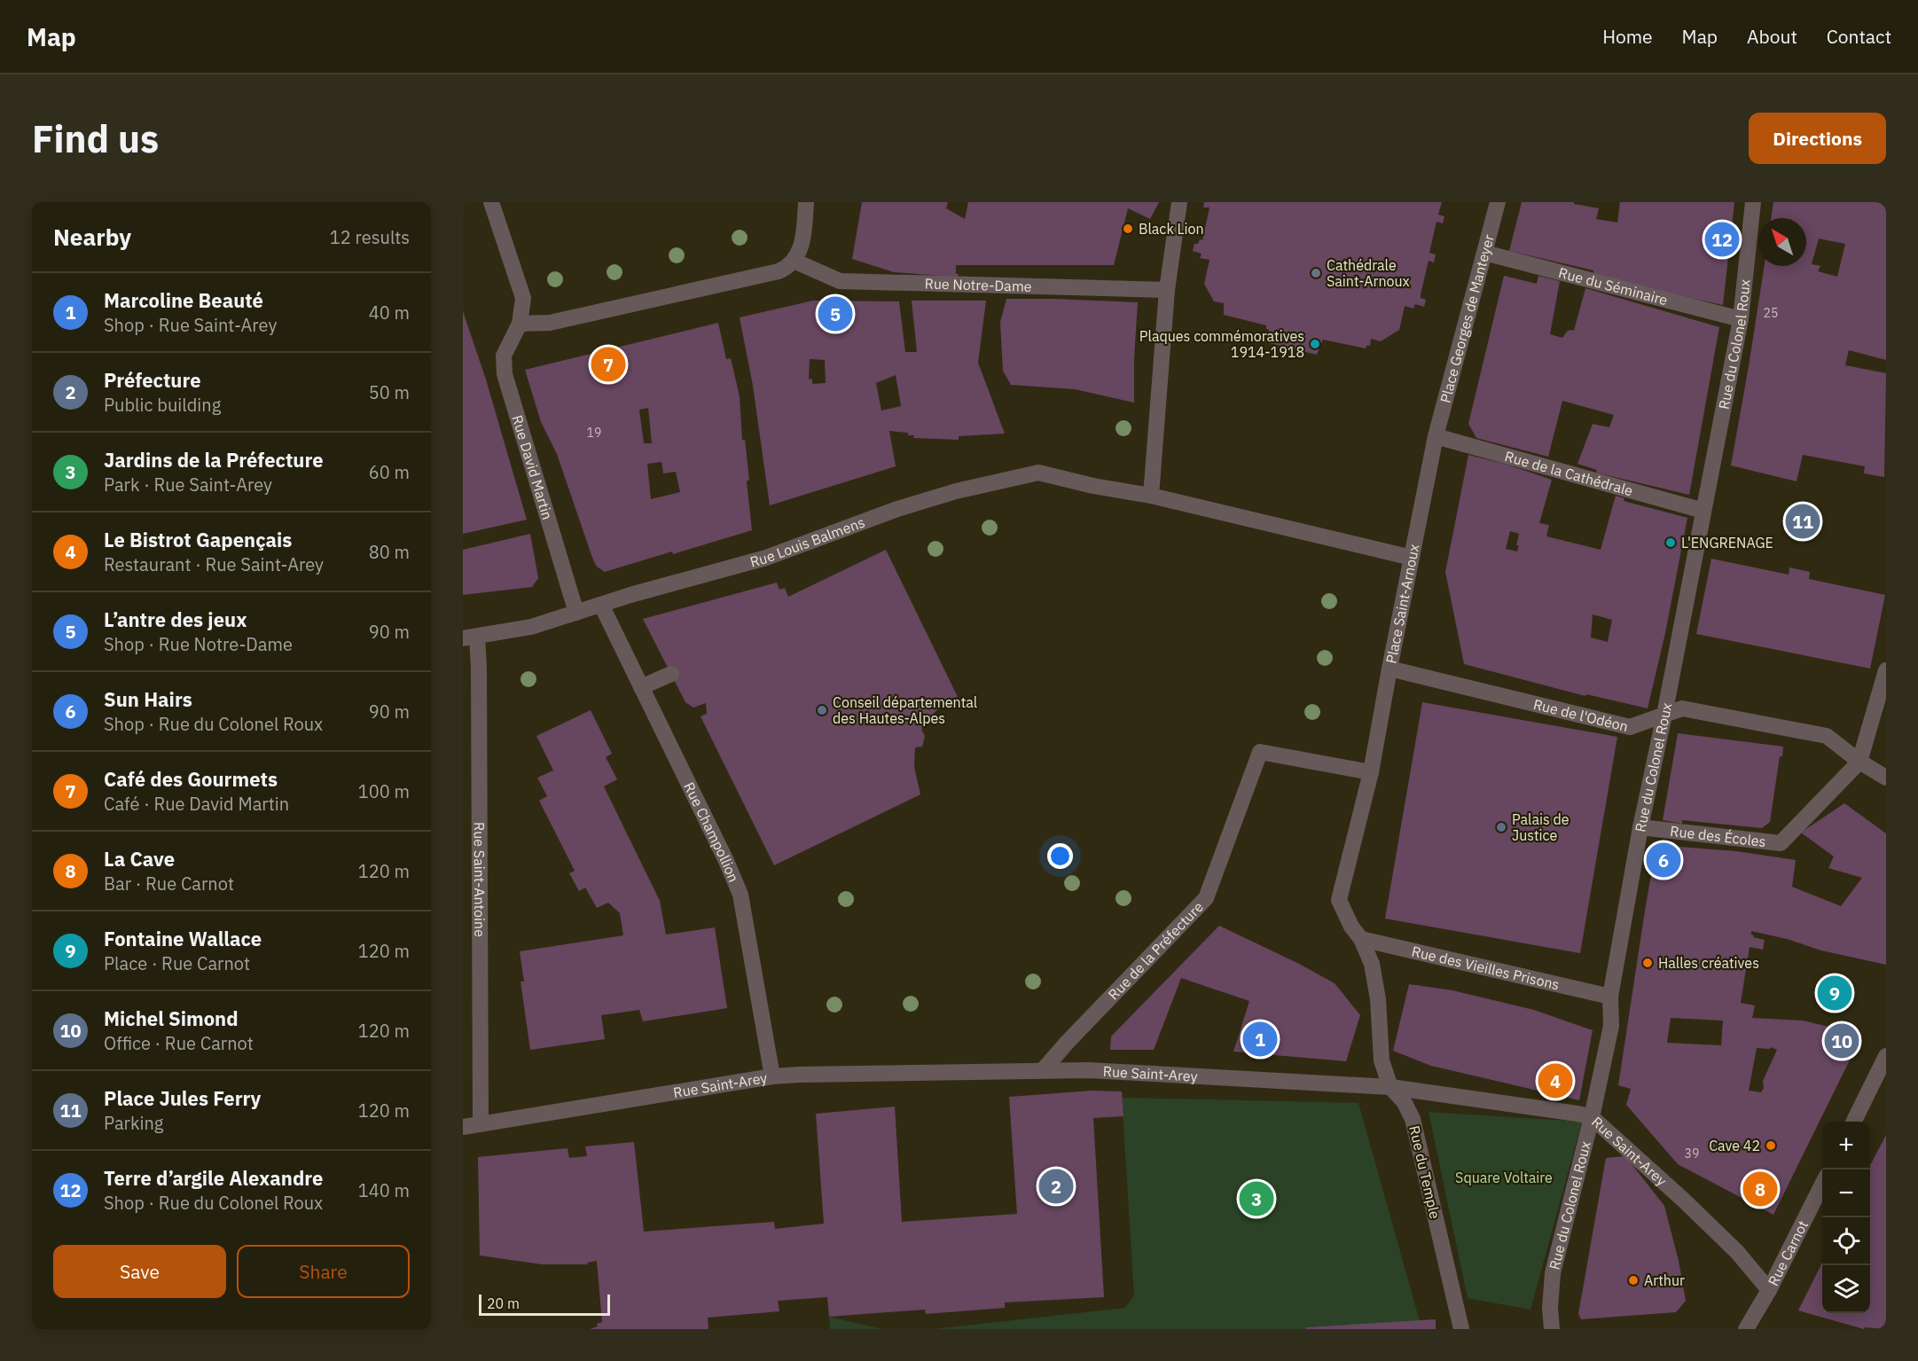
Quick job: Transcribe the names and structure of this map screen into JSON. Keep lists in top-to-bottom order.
{
  "streets": {
    "street": [
      "Rue Notre-Dame",
      "Rue du Séminaire",
      "Place Georges de Manteyer",
      "Rue du Colonel Roux",
      "Rue David Martin",
      "Rue de la Cathédrale",
      "Rue Louis Balmens",
      "Place Saint-Arnoux",
      "Rue de l'Odéon",
      "Rue Champollion",
      "Rue des Écoles",
      "Rue Saint-Antoine",
      "Rue de la Préfecture",
      "Rue des Vieilles Prisons",
      "Rue Saint-Arey",
      "Rue du Temple",
      "Rue Carnot"
    ]
  },
  "crossings": [
    ["Rue du Séminaire", "Place Georges de Manteyer"],
    ["Rue du Séminaire", "Rue du Colonel Roux"],
    ["Place Georges de Manteyer", "Rue de la Cathédrale"],
    ["Place Georges de Manteyer", "Place Saint-Arnoux"],
    ["Rue du Colonel Roux", "Rue de la Cathédrale"],
    ["Rue du Colonel Roux", "Rue de l'Odéon"],
    ["Rue du Colonel Roux", "Rue des Écoles"],
    ["Rue du Colonel Roux", "Rue des Vieilles Prisons"],
    ["Rue du Colonel Roux", "Rue Saint-Arey"],
    ["Rue David Martin", "Rue Louis Balmens"],
    ["Rue de la Cathédrale", "Place Saint-Arnoux"],
    ["Rue Louis Balmens", "Place Saint-Arnoux"],
    ["Rue Louis Balmens", "Rue Champollion"],
    ["Rue Louis Balmens", "Rue Saint-Antoine"],
    ["Place Saint-Arnoux", "Rue de l'Odéon"],
    ["Place Saint-Arnoux", "Rue de la Préfecture"],
    ["Place Saint-Arnoux", "Rue des Vieilles Prisons"],
    ["Place Saint-Arnoux", "Rue du Temple"],
    ["Rue de l'Odéon", "Rue des Écoles"],
    ["Rue Champollion", "Rue Saint-Arey"],
    ["Rue Saint-Antoine", "Rue Saint-Arey"],
    ["Rue de la Préfecture", "Rue Saint-Arey"],
    ["Rue des Vieilles Prisons", "Rue du Temple"],
    ["Rue Saint-Arey", "Rue du Temple"],
    ["Rue Saint-Arey", "Rue Carnot"]
  ],
  "parks": ["Square Voltaire"],
  "places": [
    "Black Lion",
    "Cathédrale Saint-Arnoux",
    "Plaques commémoratives 1914-1918",
    "L'ENGRENAGE",
    "Conseil départemental des Hautes-Alpes",
    "Palais de Justice",
    "Halles créatives",
    "Cave 42",
    "Arthur"
  ],
  "house_numbers": ["25", "19", "39"],
  "scale_bar": "20 m",
  "north": "top left",
  "page": {
    "header": "Map",
    "nav": [
      "Home",
      "Map",
      "About",
      "Contact"
    ],
    "buttons": [
      "Directions",
      ["Save", "Share"]
    ],
    "title": "Find us",
    "heading": ["Nearby", "12 results"],
    "pins": [
      "12",
      "5",
      "7",
      "11",
      "6",
      "9",
      "1",
      "10",
      "4",
      "2",
      "8",
      "3"
    ],
    "list": [
      {
        "mark": "1",
        "name": "Marcoline Beauté",
        "note": "Shop · Rue Saint-Arey",
        "value": "40 m"
      },
      {
        "mark": "2",
        "name": "Préfecture",
        "note": "Public building",
        "value": "50 m"
      },
      {
        "mark": "3",
        "name": "Jardins de la Préfecture",
        "note": "Park · Rue Saint-Arey",
        "value": "60 m"
      },
      {
        "mark": "4",
        "name": "Le Bistrot Gapençais",
        "note": "Restaurant · Rue Saint-Arey",
        "value": "80 m"
      },
      {
        "mark": "5",
        "name": "L’antre des jeux",
        "note": "Shop · Rue Notre-Dame",
        "value": "90 m"
      },
      {
        "mark": "6",
        "name": "Sun Hairs",
        "note": "Shop · Rue du Colonel Roux",
        "value": "90 m"
      },
      {
        "mark": "7",
        "name": "Café des Gourmets",
        "note": "Café · Rue David Martin",
        "value": "100 m"
      },
      {
        "mark": "8",
        "name": "La Cave",
        "note": "Bar · Rue Carnot",
        "value": "120 m"
      },
      {
        "mark": "9",
        "name": "Fontaine Wallace",
        "note": "Place · Rue Carnot",
        "value": "120 m"
      },
      {
        "mark": "10",
        "name": "Michel Simond",
        "note": "Office · Rue Carnot",
        "value": "120 m"
      },
      {
        "mark": "11",
        "name": "Place Jules Ferry",
        "note": "Parking",
        "value": "120 m"
      },
      {
        "mark": "12",
        "name": "Terre d’argile Alexandre",
        "note": "Shop · Rue du Colonel Roux",
        "value": "140 m"
      }
    ],
    "map_buttons": ["+", "−"],
    "scale": "20 m"
  }
}
